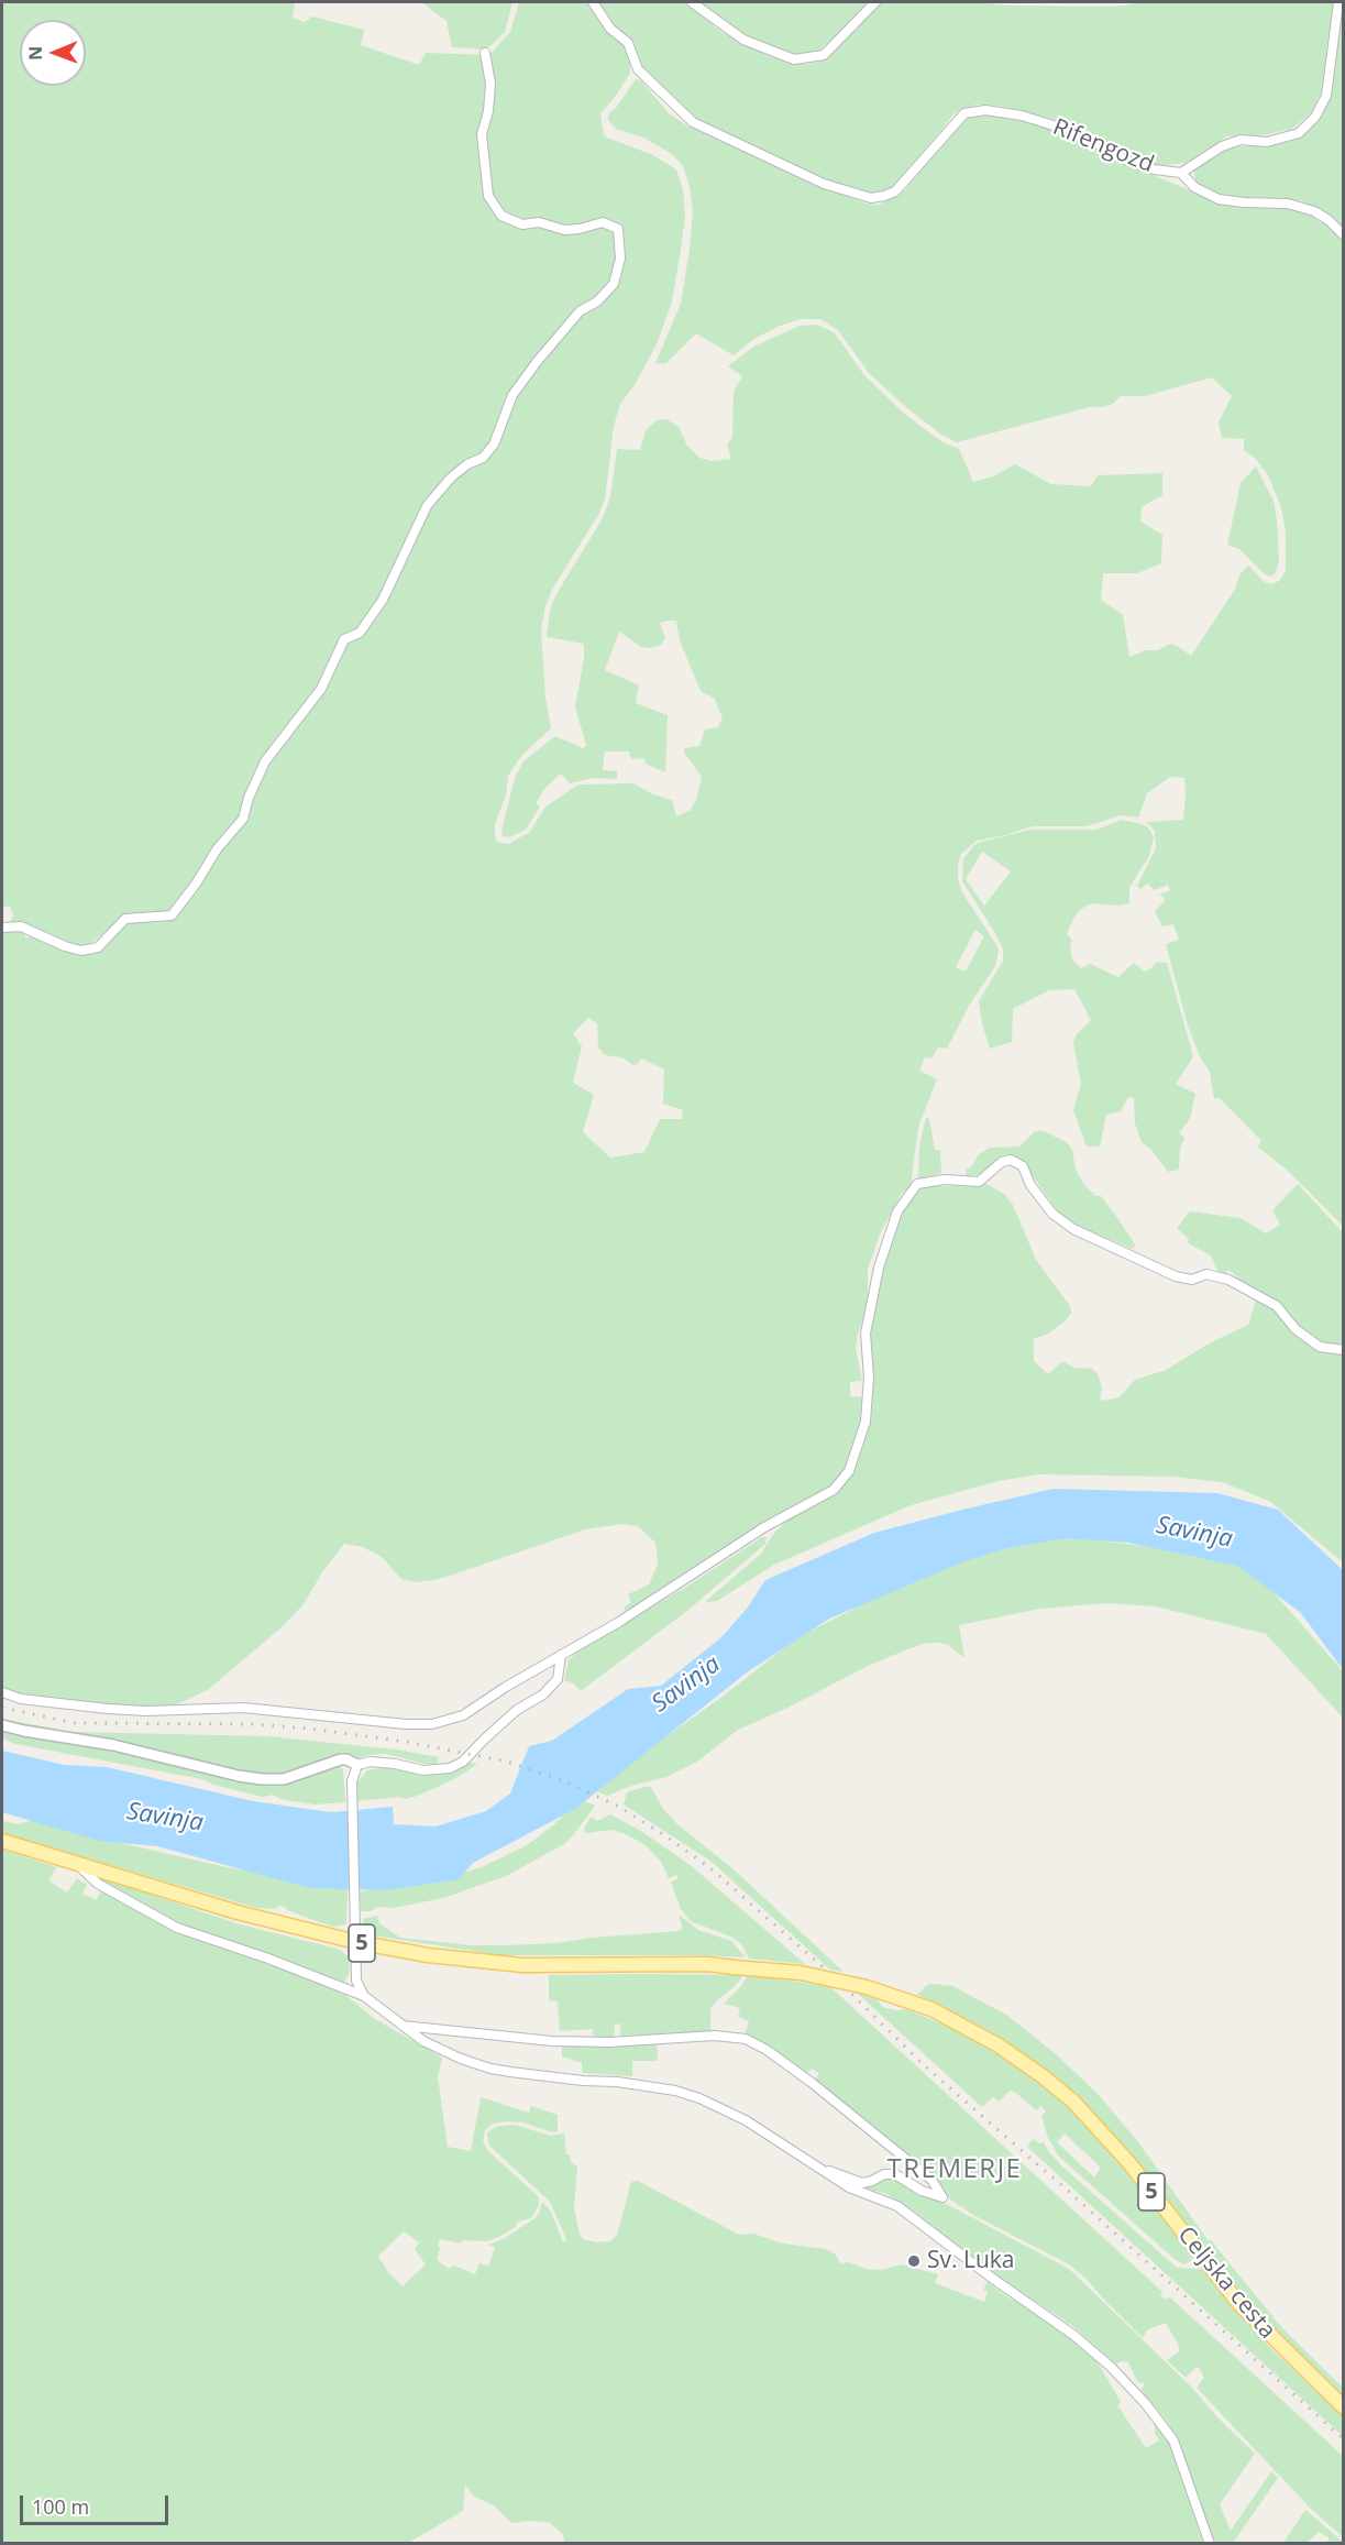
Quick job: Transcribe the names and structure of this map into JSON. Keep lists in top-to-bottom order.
{
  "streets": {
    "main road": ["5", "Celjska cesta"],
    "street": ["Rifengozd"]
  },
  "crossings": [
    ["5", "Celjska cesta"]
  ],
  "districts": ["TREMERJE"],
  "water": ["Savinja"],
  "places": ["Sv. Luka"],
  "scale_bar": "100 m",
  "north": "left"
}
